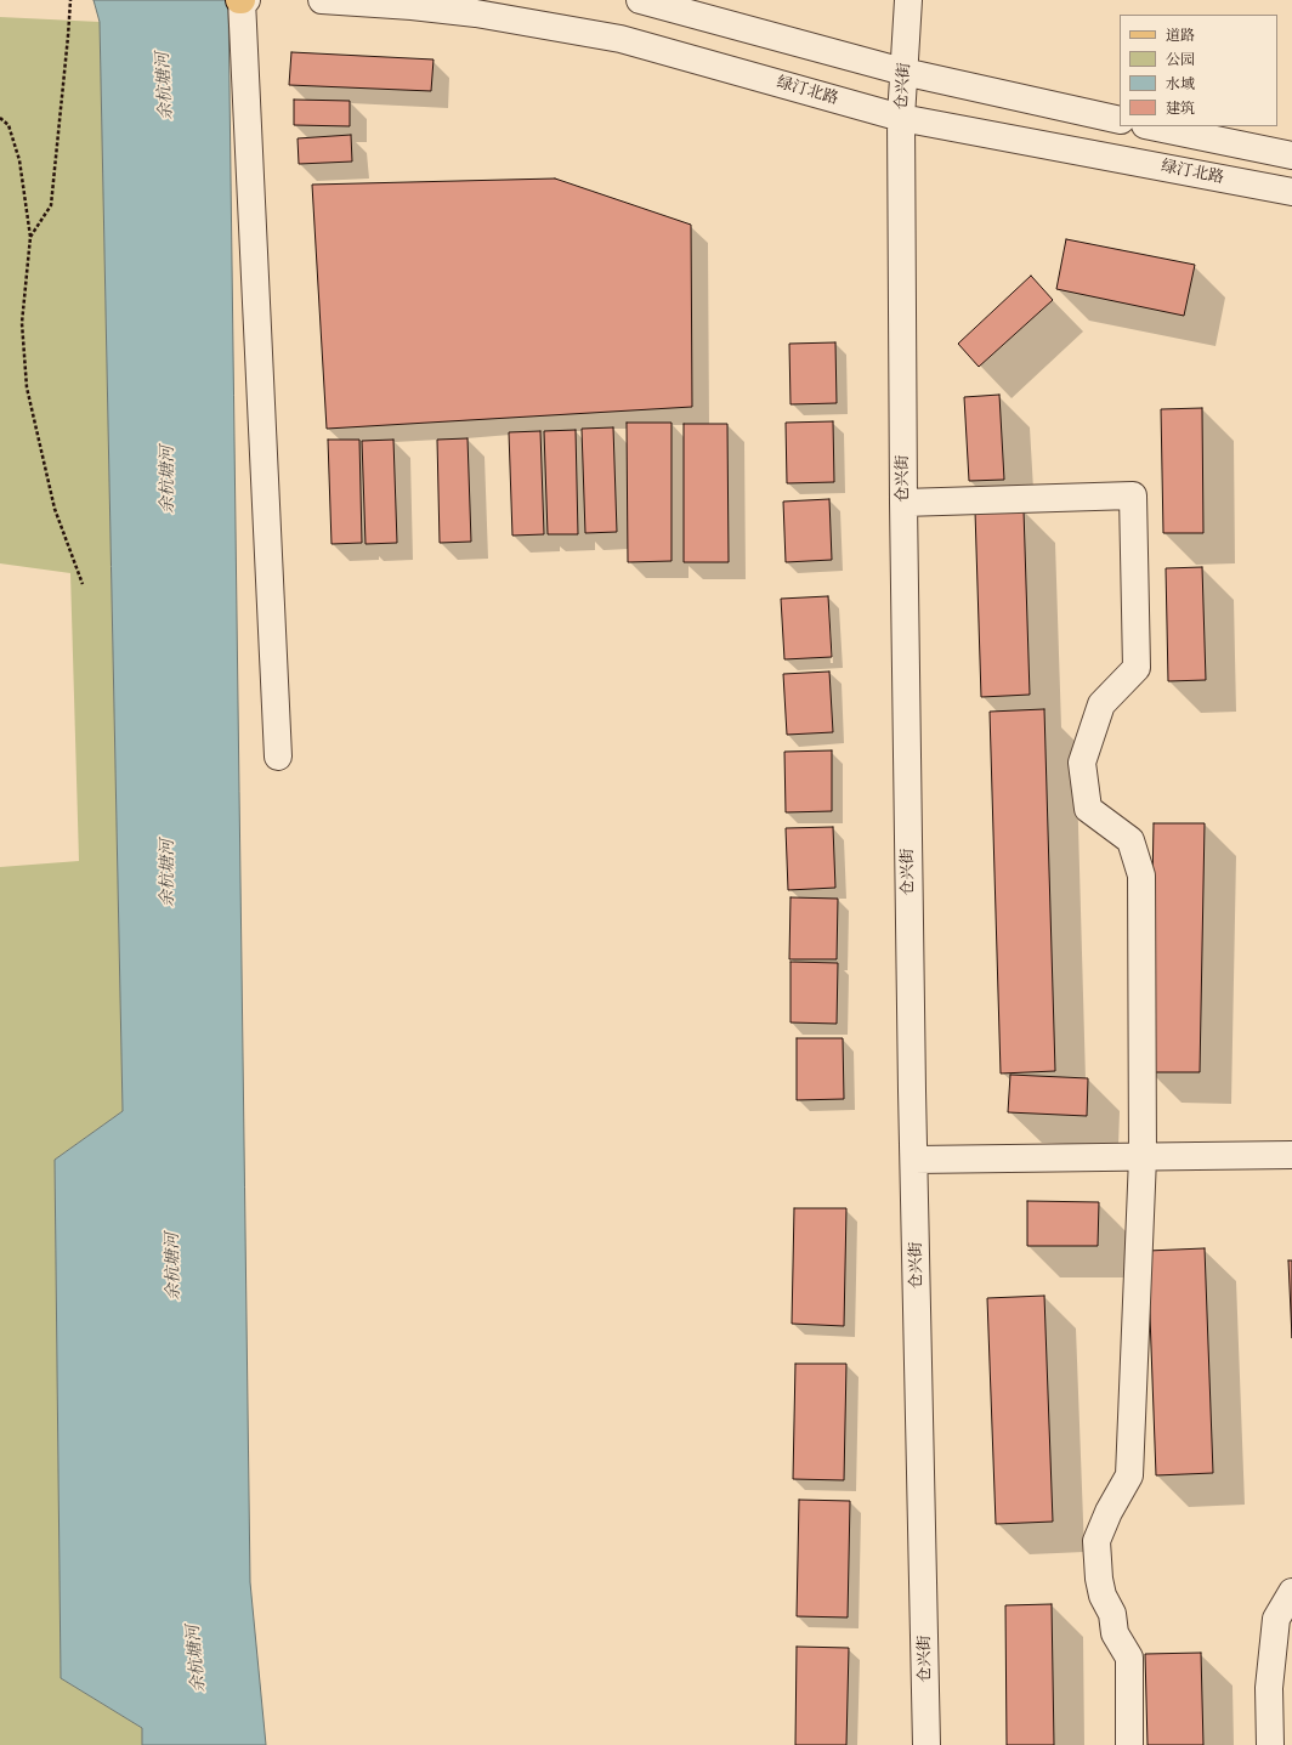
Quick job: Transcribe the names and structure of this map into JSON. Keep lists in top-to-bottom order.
{
  "streets": {
    "street": ["仓兴街", "绿汀北路"]
  },
  "crossings": [
    ["仓兴街", "绿汀北路"]
  ],
  "water": ["余杭塘河"],
  "legend": [
    "道路",
    "公园",
    "水域",
    "建筑"
  ]
}
